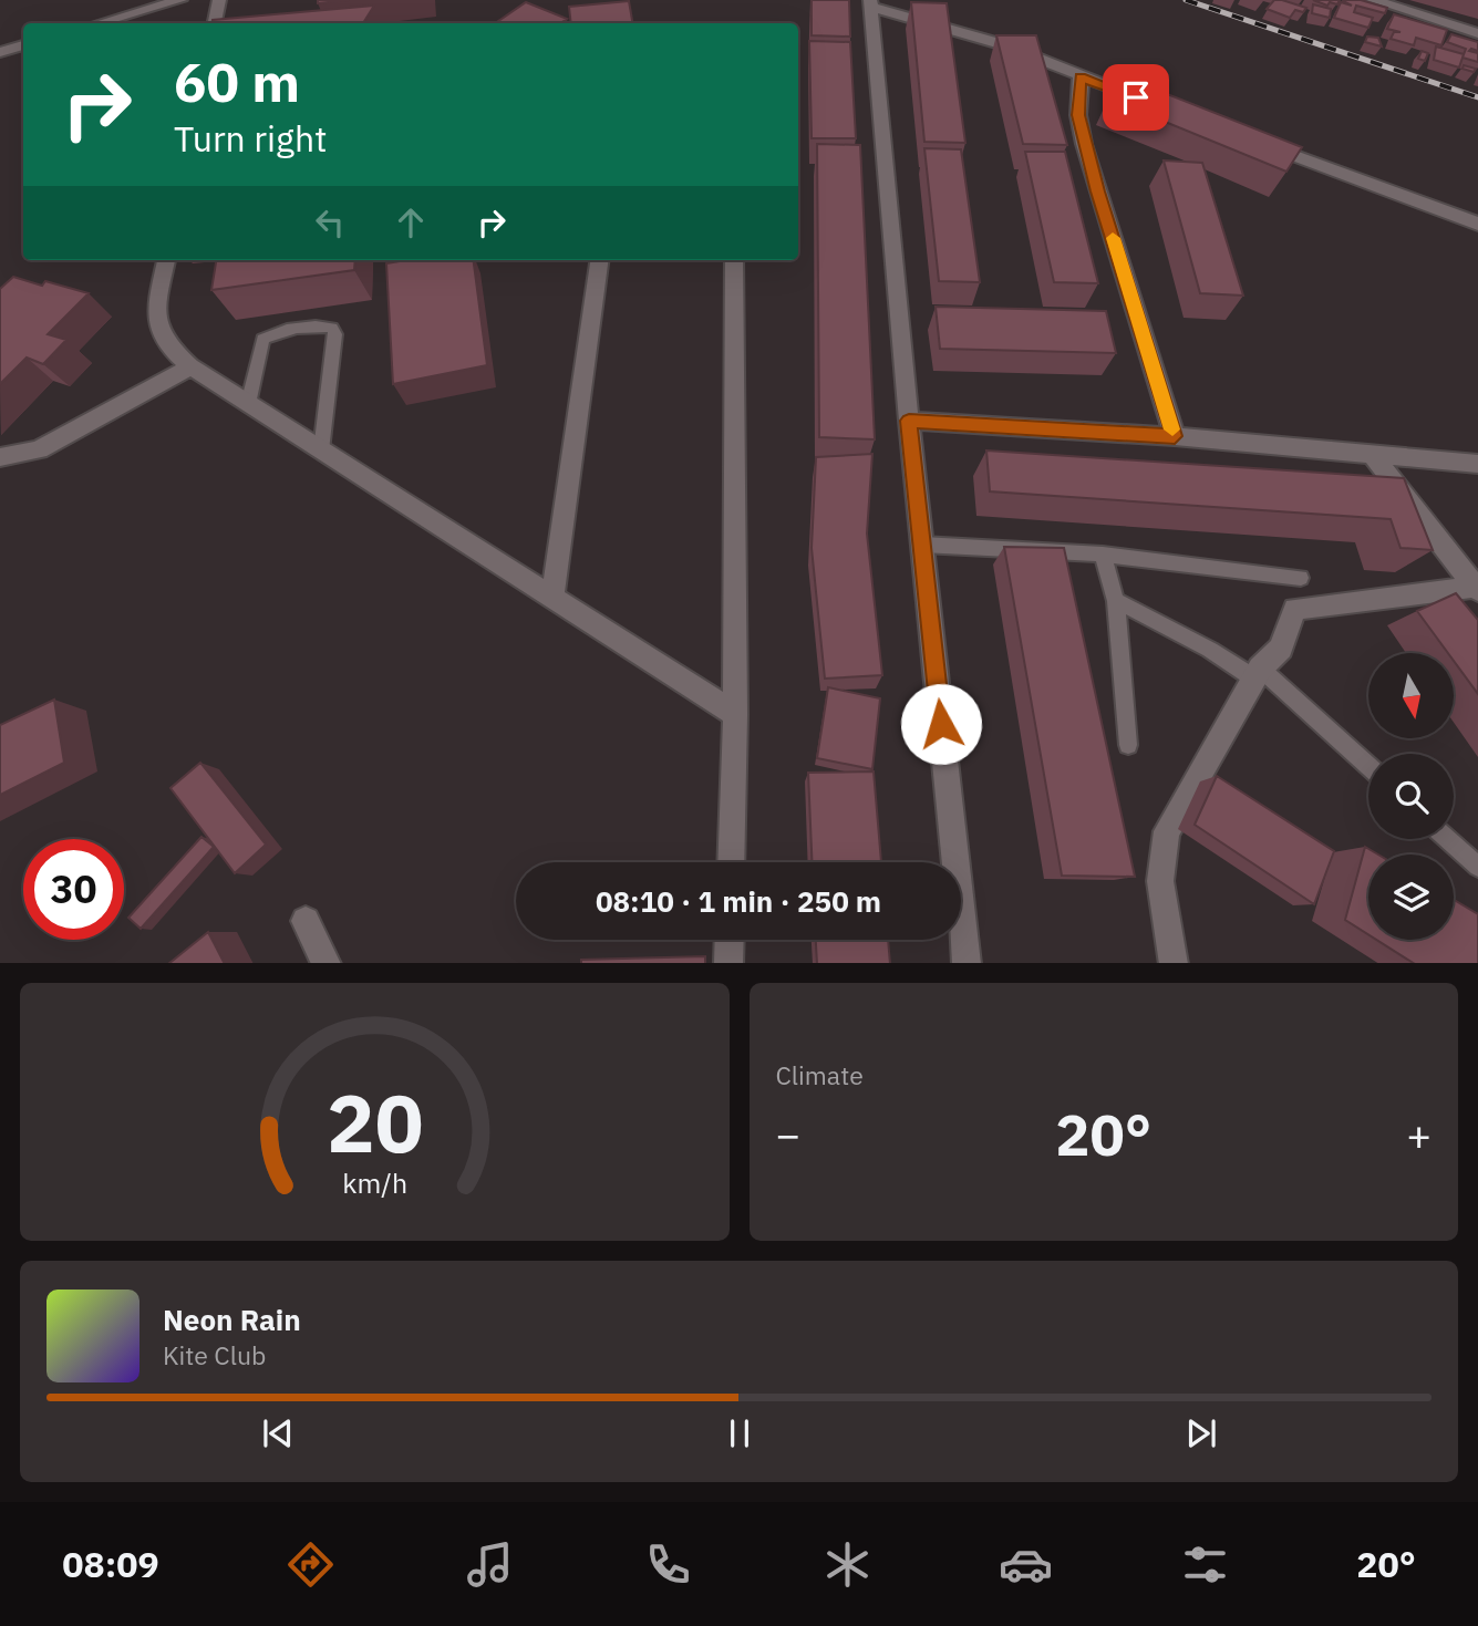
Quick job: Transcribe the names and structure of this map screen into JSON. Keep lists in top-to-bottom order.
{
  "north": "bottom",
  "page": {
    "turn": ["60 m", "Turn right"],
    "limit": "30",
    "trip": "08:10 · 1 min · 250 m",
    "tile": "Climate",
    "heat": ["−", "20°", "+"],
    "song": ["Neon Rain", "Kite Club"],
    "tabs": ["08:09", "20°"],
    "gauge": ["20", "km/h"]
  }
}
